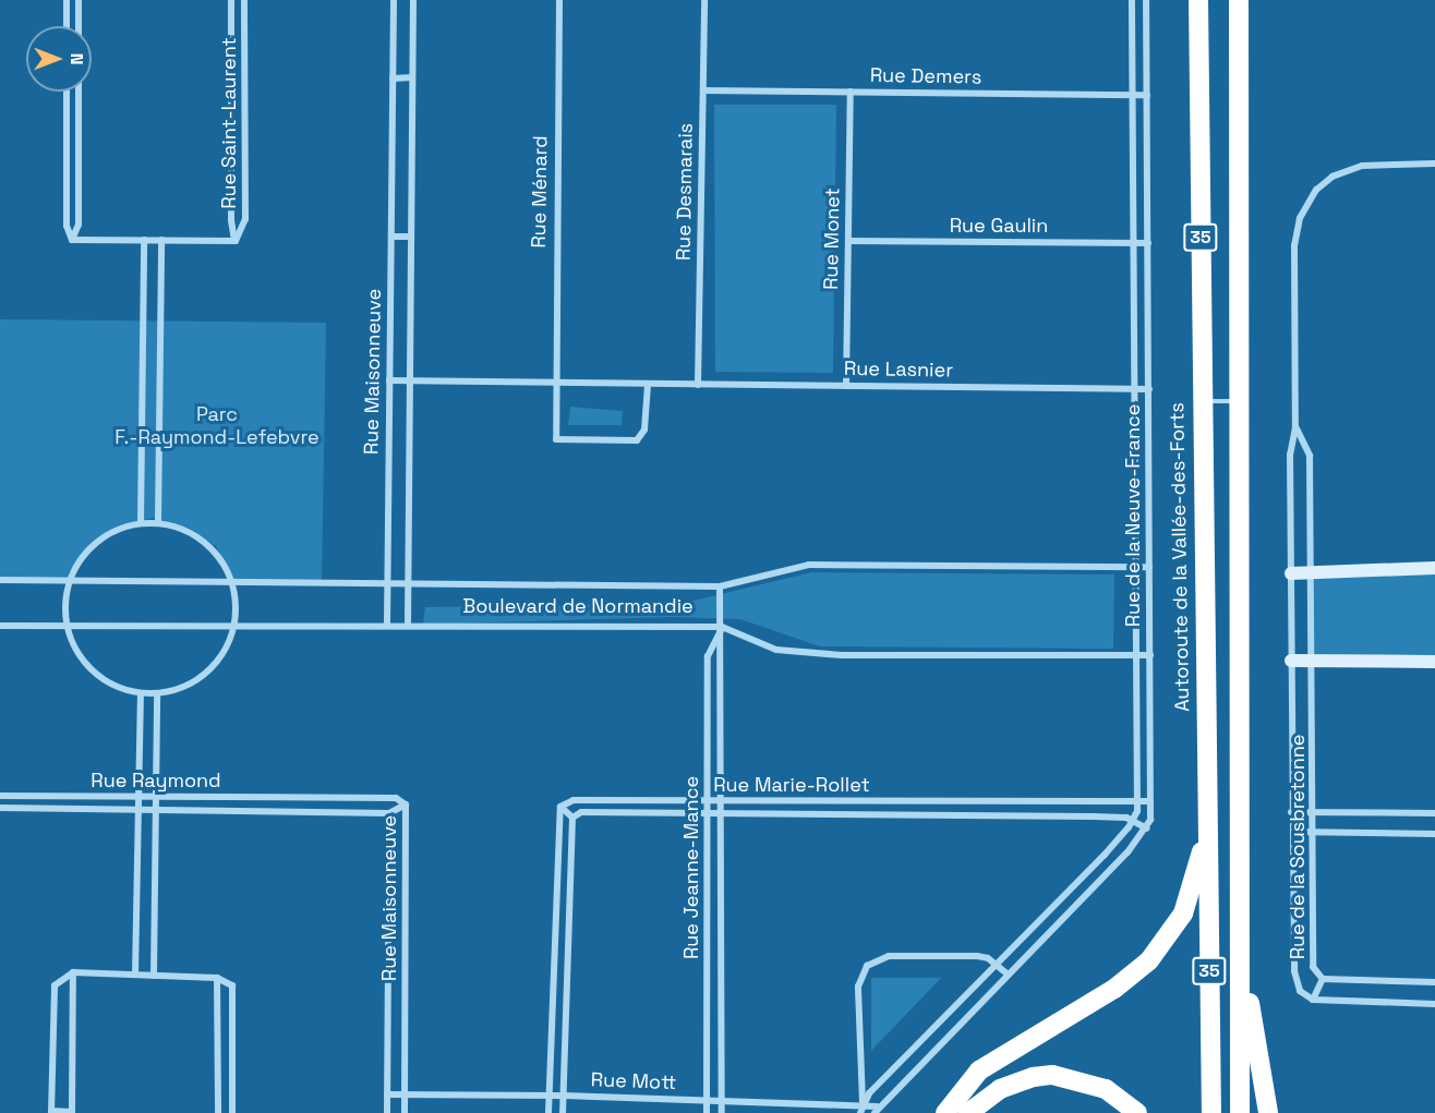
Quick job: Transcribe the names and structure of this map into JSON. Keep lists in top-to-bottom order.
{
  "streets": {
    "highway": ["35", "Autoroute de la Vallée-des-Forts"],
    "street": [
      "Rue Demers",
      "Rue Saint-Laurent",
      "Rue Ménard",
      "Rue Desmarais",
      "Rue Gaulin",
      "Rue Monet",
      "Rue Lasnier",
      "Rue Maisonneuve",
      "Rue de la Neuve-France",
      "Boulevard de Normandie",
      "Rue Raymond",
      "Rue Marie-Rollet",
      "Rue de la Sousbretonne",
      "Rue Jeanne-Mance",
      "Rue Mott"
    ]
  },
  "crossings": [
    ["Rue Demers", "Rue Desmarais"],
    ["Rue Demers", "Rue Monet"],
    ["Rue Demers", "Rue de la Neuve-France"],
    ["Rue Ménard", "Rue Lasnier"],
    ["Rue Desmarais", "Rue Lasnier"],
    ["Rue Gaulin", "Rue Monet"],
    ["Rue Gaulin", "Rue de la Neuve-France"],
    ["Rue Monet", "Rue Lasnier"],
    ["Rue Lasnier", "Rue Maisonneuve"],
    ["Rue Lasnier", "Rue de la Neuve-France"],
    ["Rue Maisonneuve", "Boulevard de Normandie"],
    ["Rue Maisonneuve", "Rue Raymond"],
    ["Rue Maisonneuve", "Rue Mott"],
    ["Rue de la Neuve-France", "Boulevard de Normandie"],
    ["Rue de la Neuve-France", "Rue Marie-Rollet"],
    ["Boulevard de Normandie", "Rue Jeanne-Mance"],
    ["Rue Marie-Rollet", "Rue Jeanne-Mance"],
    ["Rue Jeanne-Mance", "Rue Mott"]
  ],
  "parks": ["Parc F.-Raymond-Lefebvre"],
  "north": "right"
}
